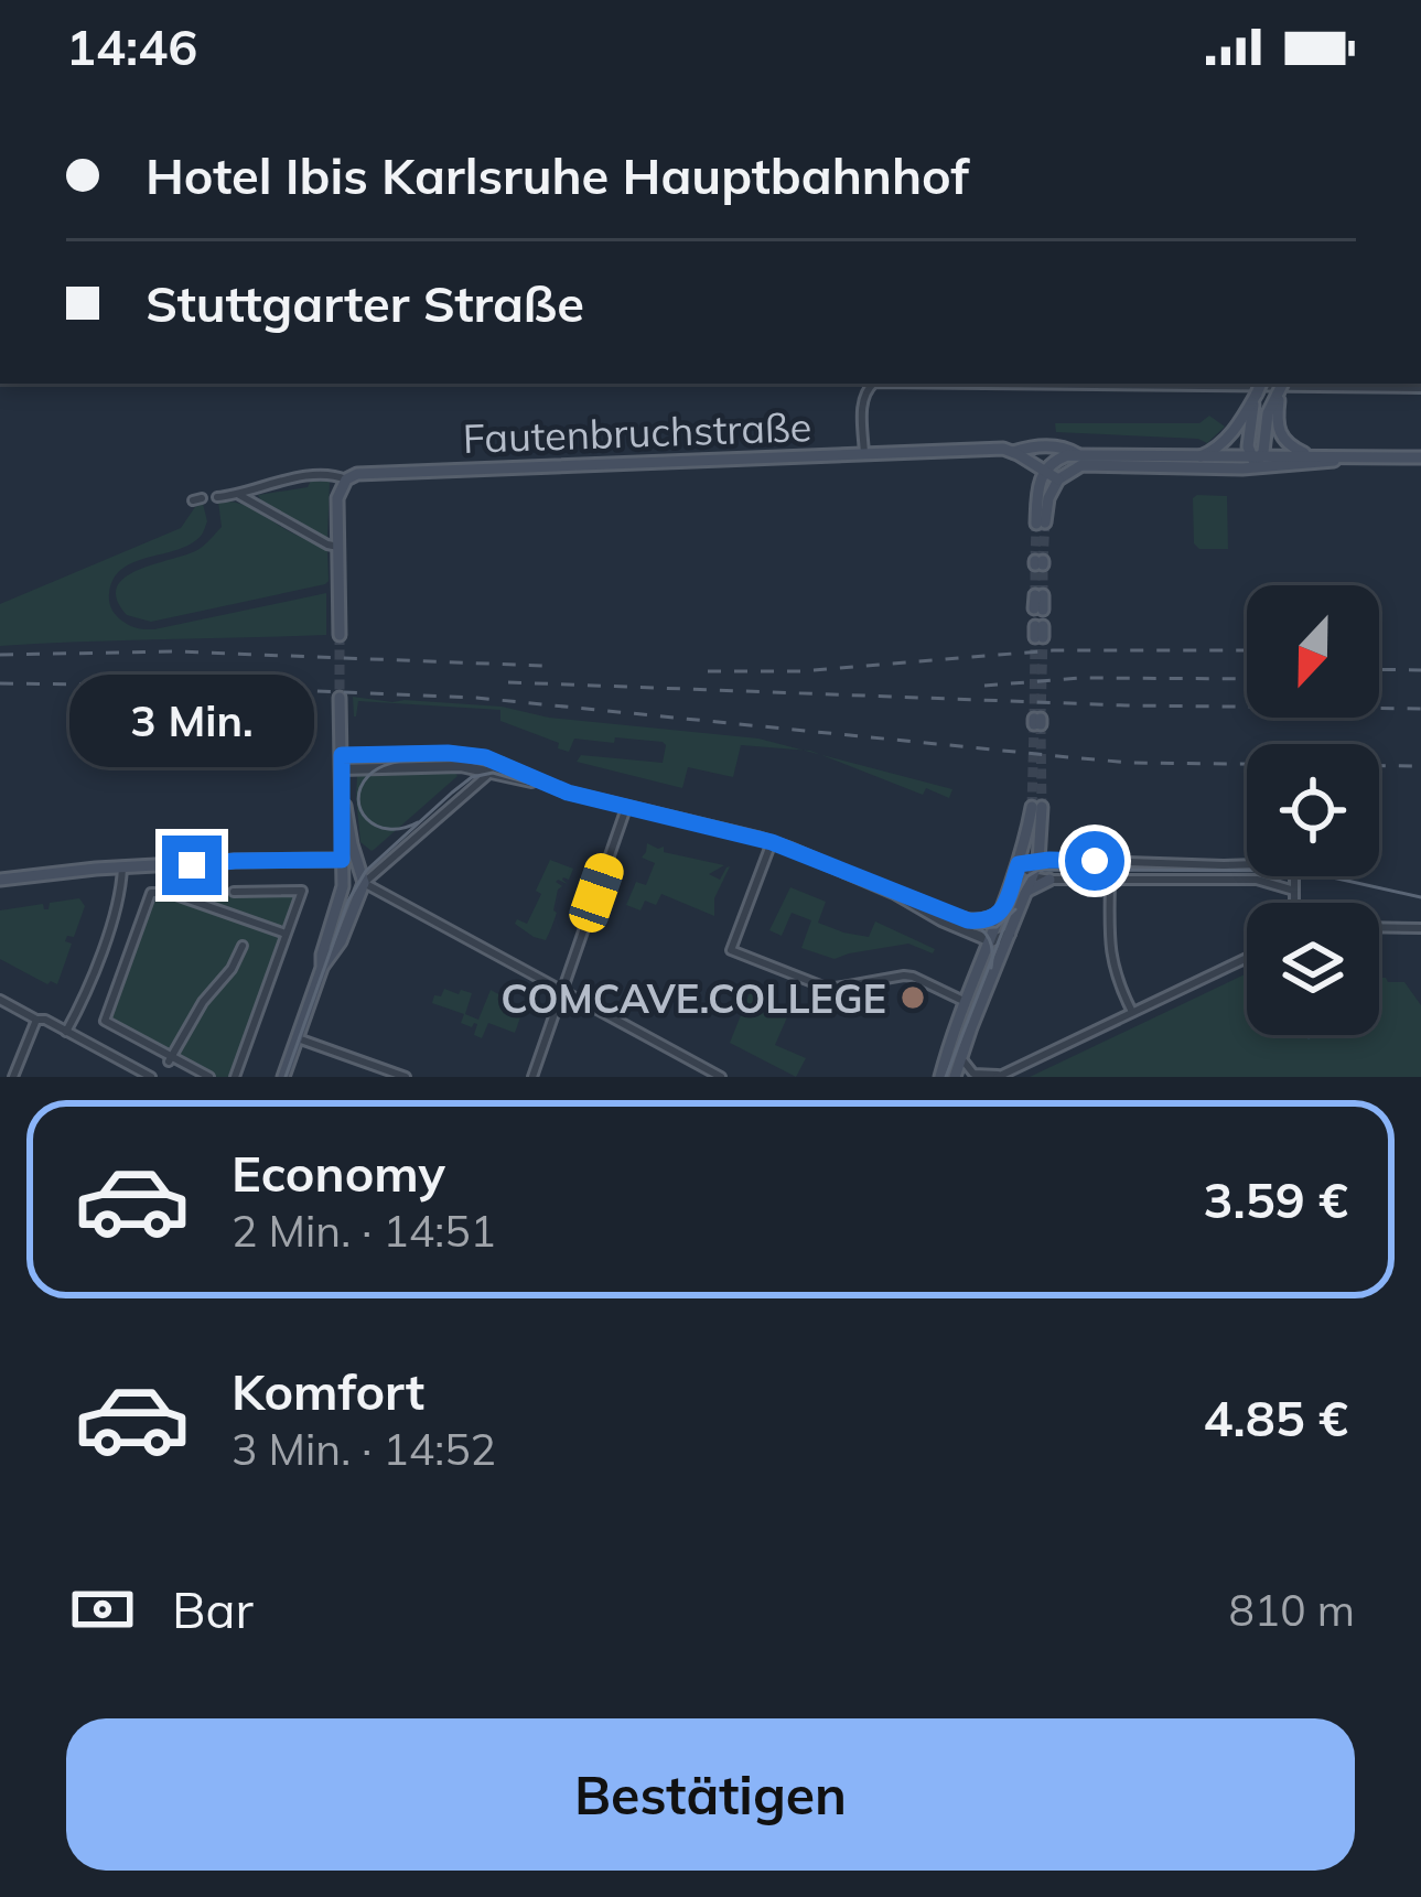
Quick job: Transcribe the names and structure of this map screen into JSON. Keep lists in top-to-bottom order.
{
  "streets": {
    "main road": ["Fautenbruchstraße"]
  },
  "places": ["COMCAVE.COLLEGE"],
  "north": "bottom",
  "page": {
    "status": "14:46",
    "banner": ["Hotel Ibis Karlsruhe Hauptbahnhof", "Stuttgarter Straße"],
    "bubble": "3 Min.",
    "list": [
      {
        "name": "Economy",
        "note": "2 Min. · 14:51",
        "value": "3.59 €"
      },
      {
        "name": "Komfort",
        "note": "3 Min. · 14:52",
        "value": "4.85 €"
      }
    ],
    "pay": ["Bar", "810 m"],
    "buttons": "Bestätigen"
  }
}
